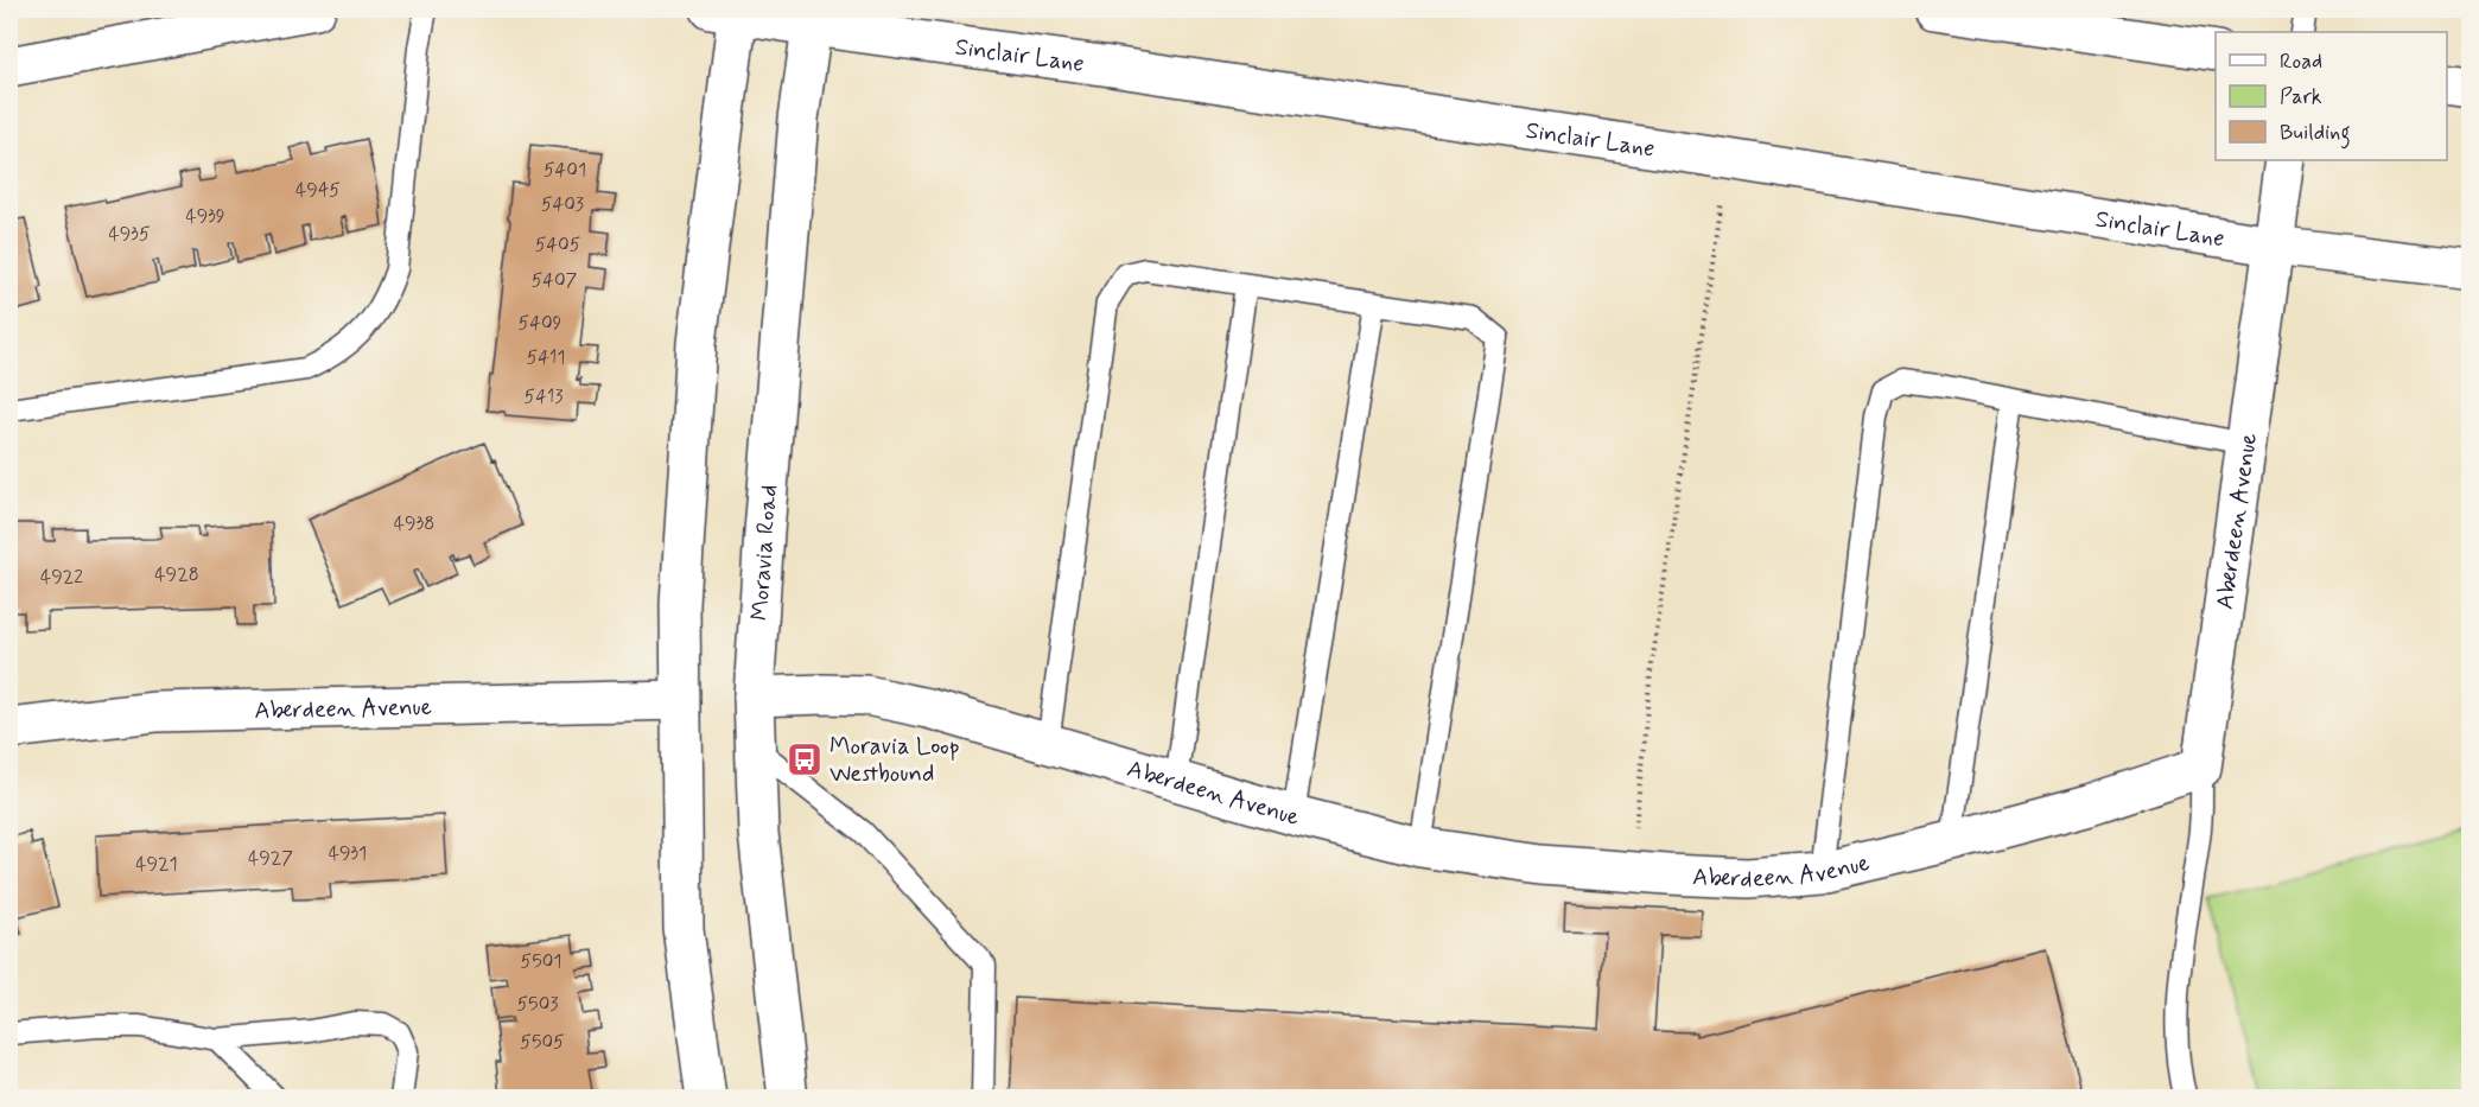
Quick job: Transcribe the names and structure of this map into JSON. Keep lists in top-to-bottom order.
{
  "streets": {
    "street": ["Sinclair Lane", "Aberdeen Avenue", "Moravia Road"]
  },
  "crossings": [
    ["Sinclair Lane", "Aberdeen Avenue"],
    ["Sinclair Lane", "Moravia Road"],
    ["Aberdeen Avenue", "Moravia Road"]
  ],
  "places": {
    "bus stop": ["Moravia Loop Westbound"]
  },
  "house_numbers": [
    "5401",
    "4945",
    "5403",
    "4939",
    "4935",
    "5405",
    "5407",
    "5409",
    "5411",
    "5413",
    "4938",
    "4928",
    "4922",
    "4931",
    "4927",
    "4921",
    "5501",
    "5503",
    "5505"
  ],
  "legend": ["Road", "Park", "Building"]
}
